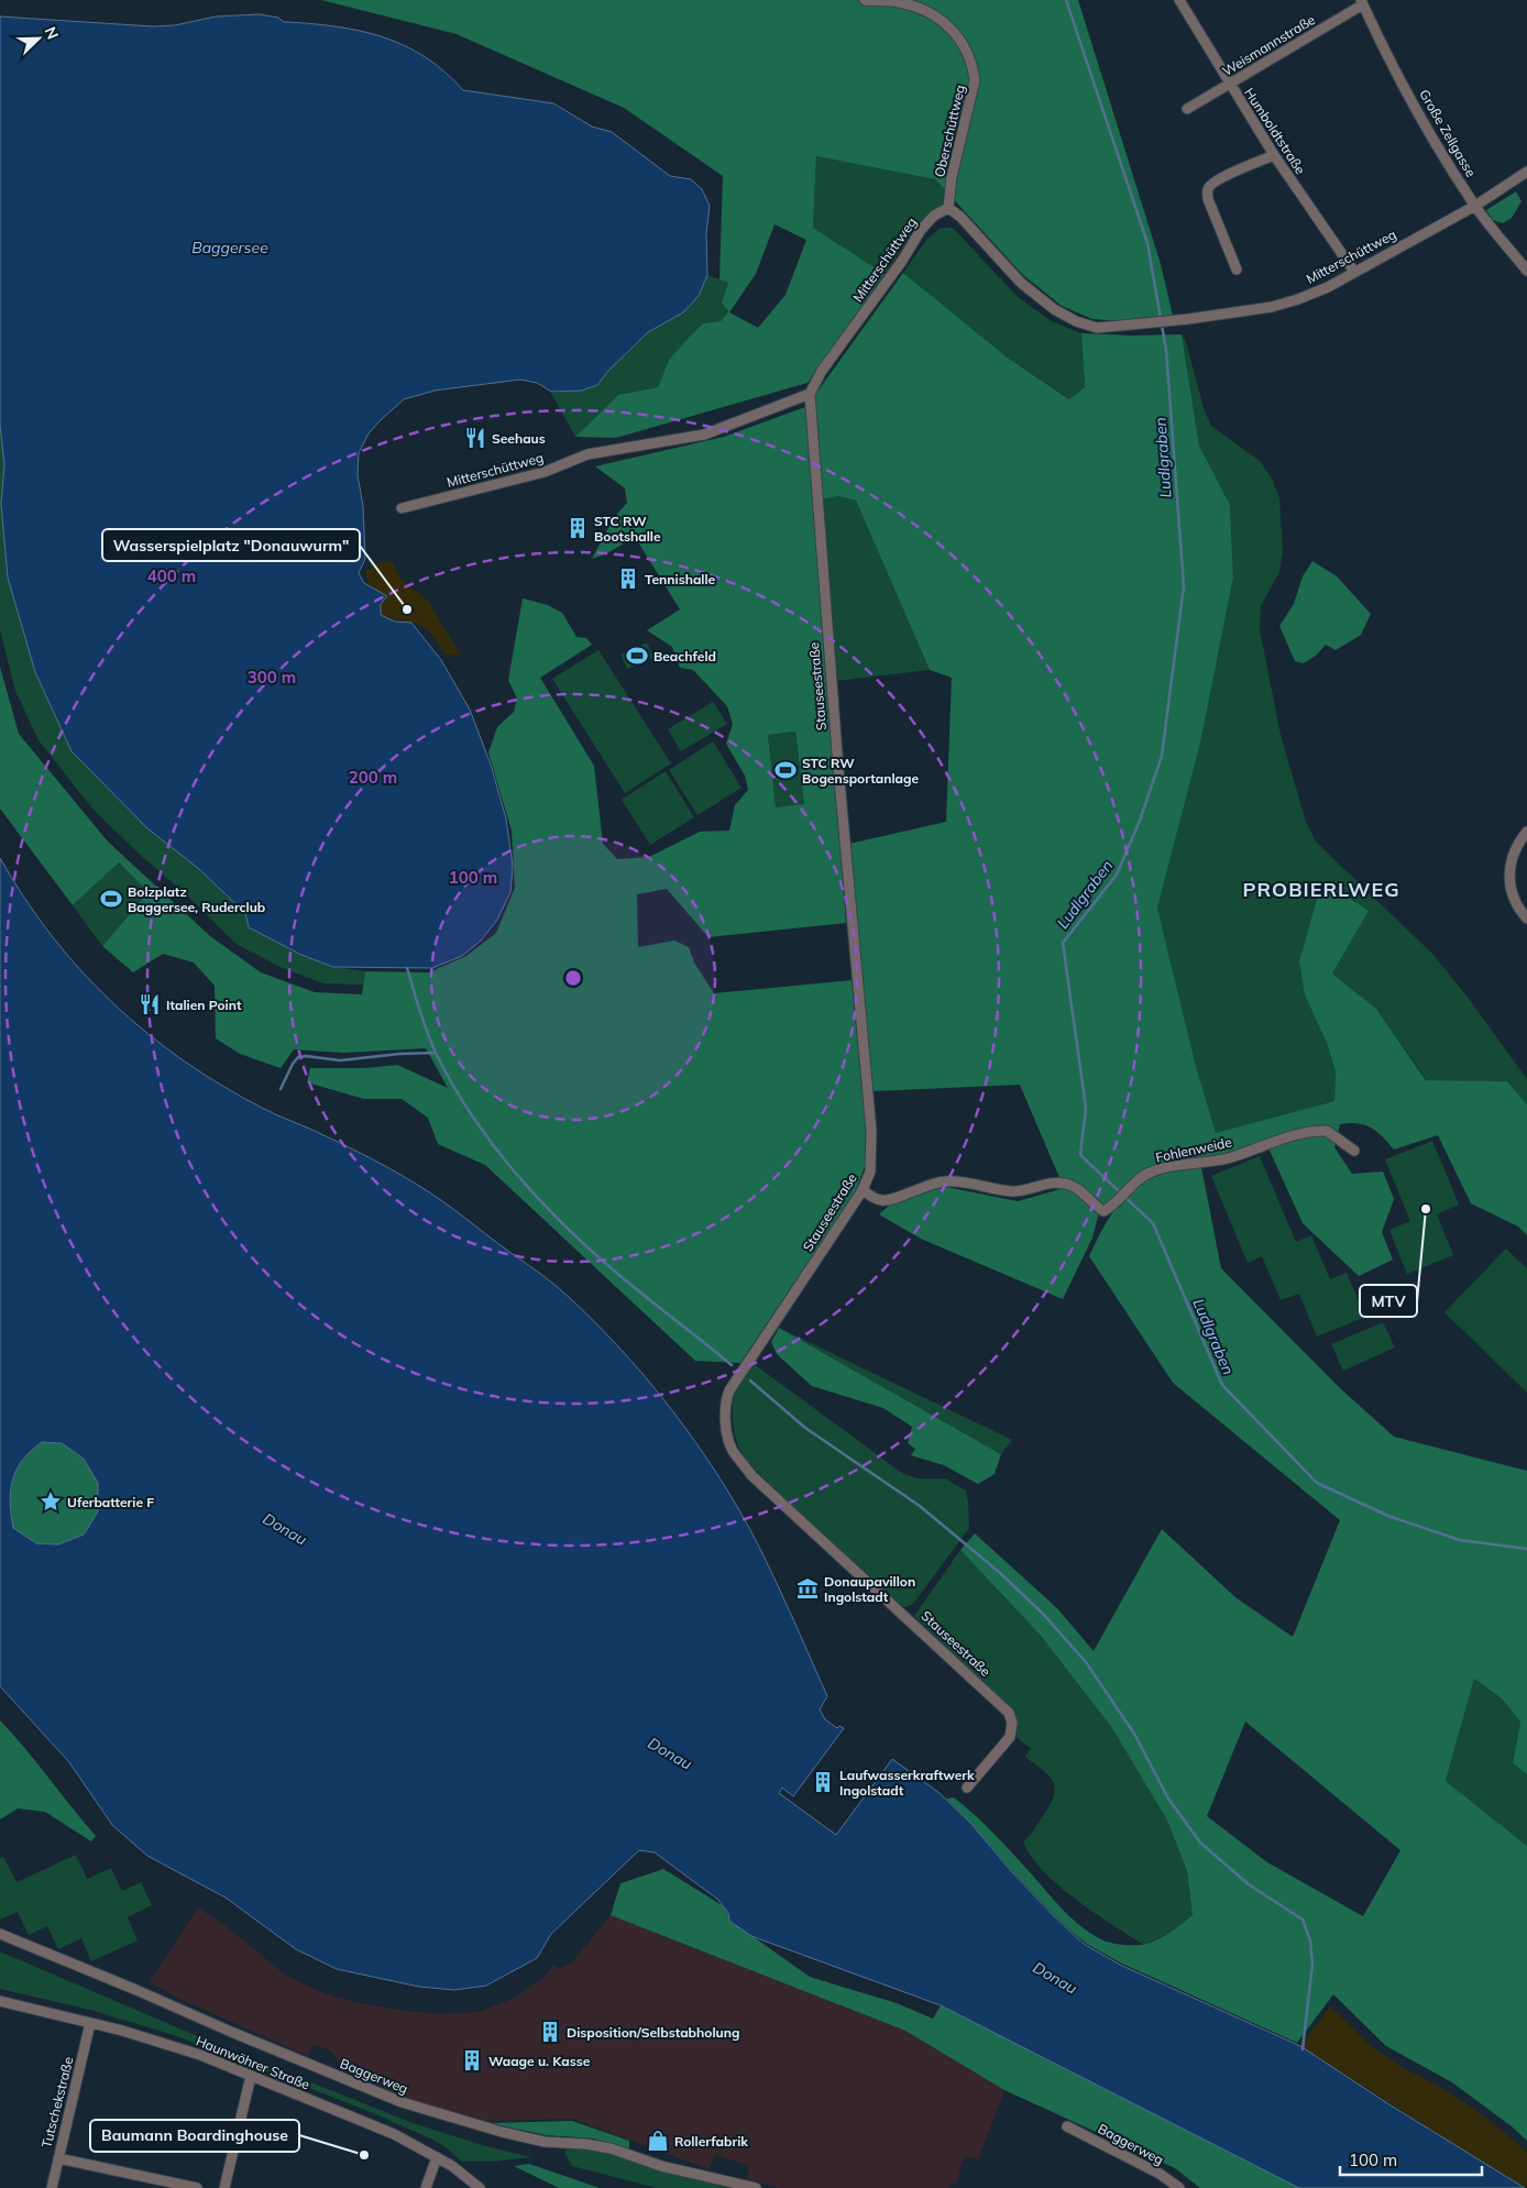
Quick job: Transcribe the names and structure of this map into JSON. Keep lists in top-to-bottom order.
{
  "streets": {
    "street": [
      "Weismannstraße",
      "Oberschüttweg",
      "Humboldtstraße",
      "Große Zellgasse",
      "Mitterschüttweg",
      "Stauseestraße",
      "Fohlenweide",
      "Haunwöhrer Straße",
      "Baggerweg",
      "Tutschekstraße"
    ]
  },
  "crossings": [
    ["Weismannstraße", "Humboldtstraße"],
    ["Weismannstraße", "Große Zellgasse"],
    ["Oberschüttweg", "Mitterschüttweg"],
    ["Humboldtstraße", "Mitterschüttweg"],
    ["Große Zellgasse", "Mitterschüttweg"],
    ["Mitterschüttweg", "Stauseestraße"],
    ["Stauseestraße", "Fohlenweide"],
    ["Haunwöhrer Straße", "Tutschekstraße"]
  ],
  "districts": ["PROBIERLWEG"],
  "water": ["Baggersee", "Ludlgraben", "Donau"],
  "places": {
    "restaurant": ["Seehaus", "Italien Point"],
    "building": [
      "STC RW Bootshalle",
      "Tennishalle",
      "Laufwasserkraftwerk Ingolstadt",
      "Disposition/Selbstabholung",
      "Waage u. Kasse"
    ],
    "other": ["Wasserspielplatz \"Donauwurm\"", "MTV", "Baumann Boardinghouse"],
    "sports": ["Beachfeld", "STC RW Bogensportanlage", "Bolzplatz Baggersee, Ruderclub"],
    "place": ["Uferbatterie F"],
    "museum": ["Donaupavillon Ingolstadt"],
    "shop": ["Rollerfabrik"]
  },
  "scale_bar": "100 m",
  "north": "top right",
  "rings": [
    "400 m",
    "300 m",
    "200 m",
    "100 m"
  ]
}
